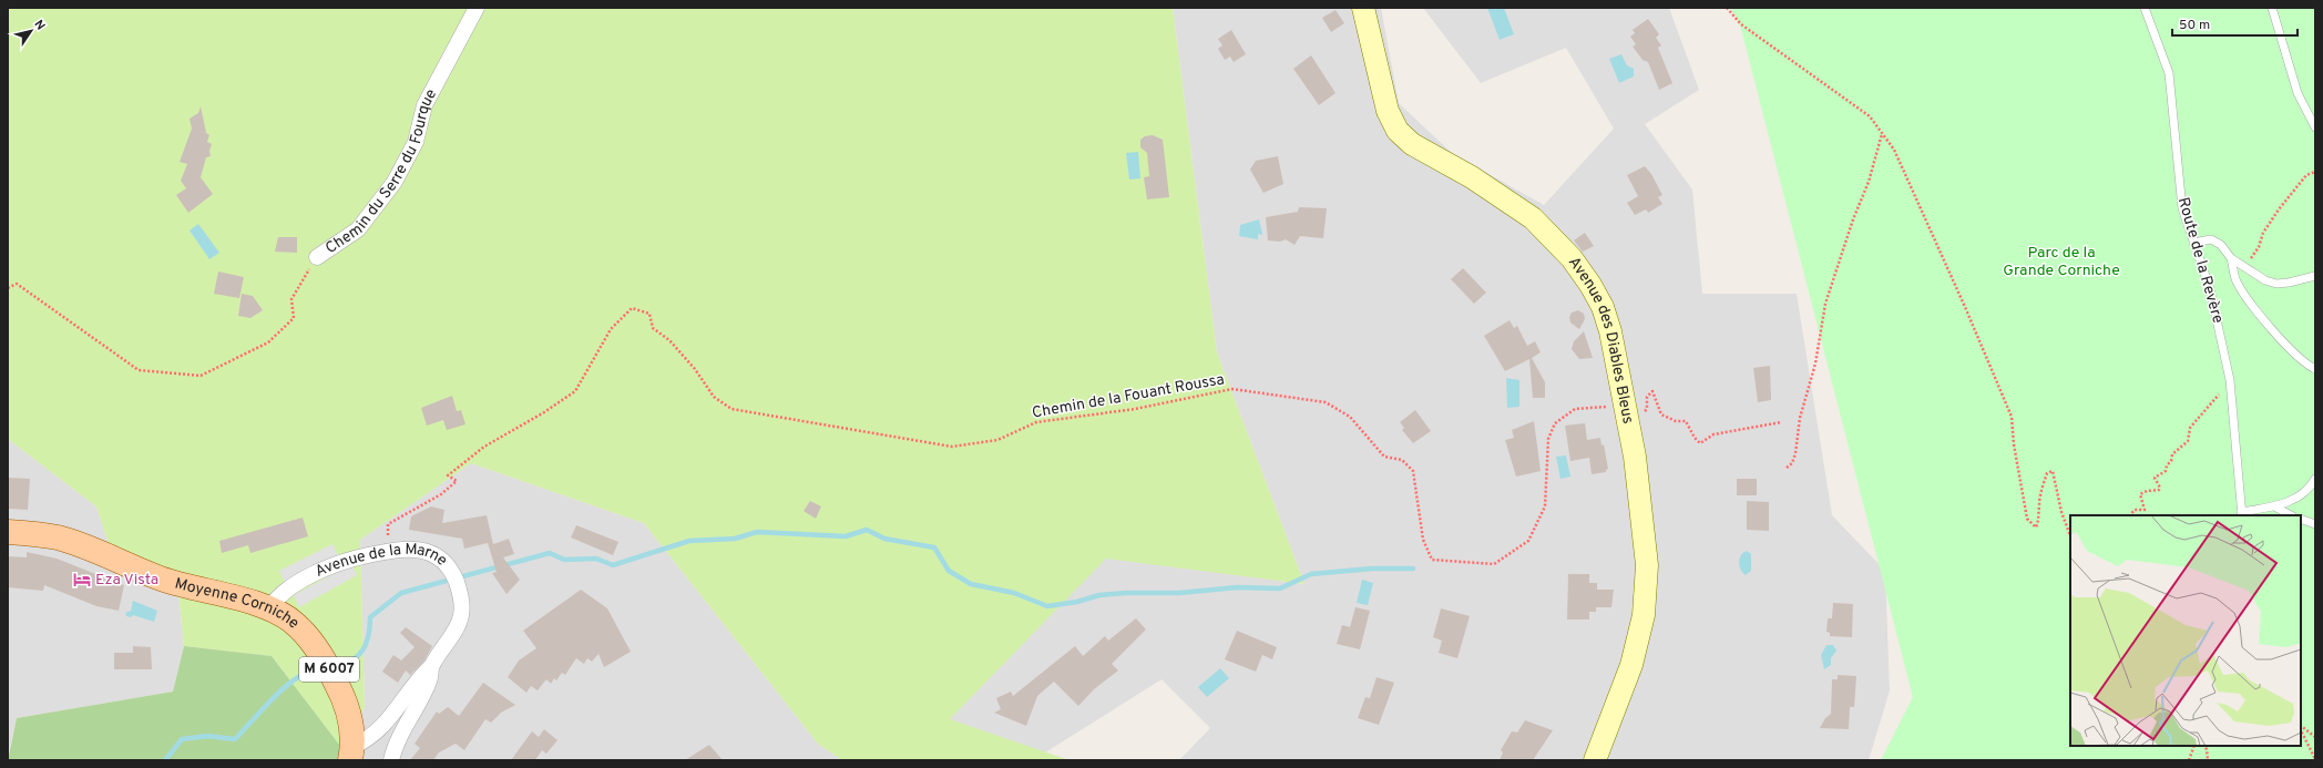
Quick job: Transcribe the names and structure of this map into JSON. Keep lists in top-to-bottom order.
{
  "streets": {
    "main road": ["Avenue des Diables Bleus", "Moyenne Corniche", "M 6007"],
    "street": ["Chemin du Serre du Fourque", "Avenue de la Marne"],
    "lane": ["Route de la Revère"],
    "path": ["Chemin de la Fouant Roussa"]
  },
  "crossings": [
    ["Avenue des Diables Bleus", "Chemin de la Fouant Roussa"],
    ["Avenue de la Marne", "Moyenne Corniche"]
  ],
  "parks": ["Parc de la Grande Corniche"],
  "places": {
    "hotel": ["Eza Vista"]
  },
  "scale_bar": "50 m",
  "north": "top right"
}
